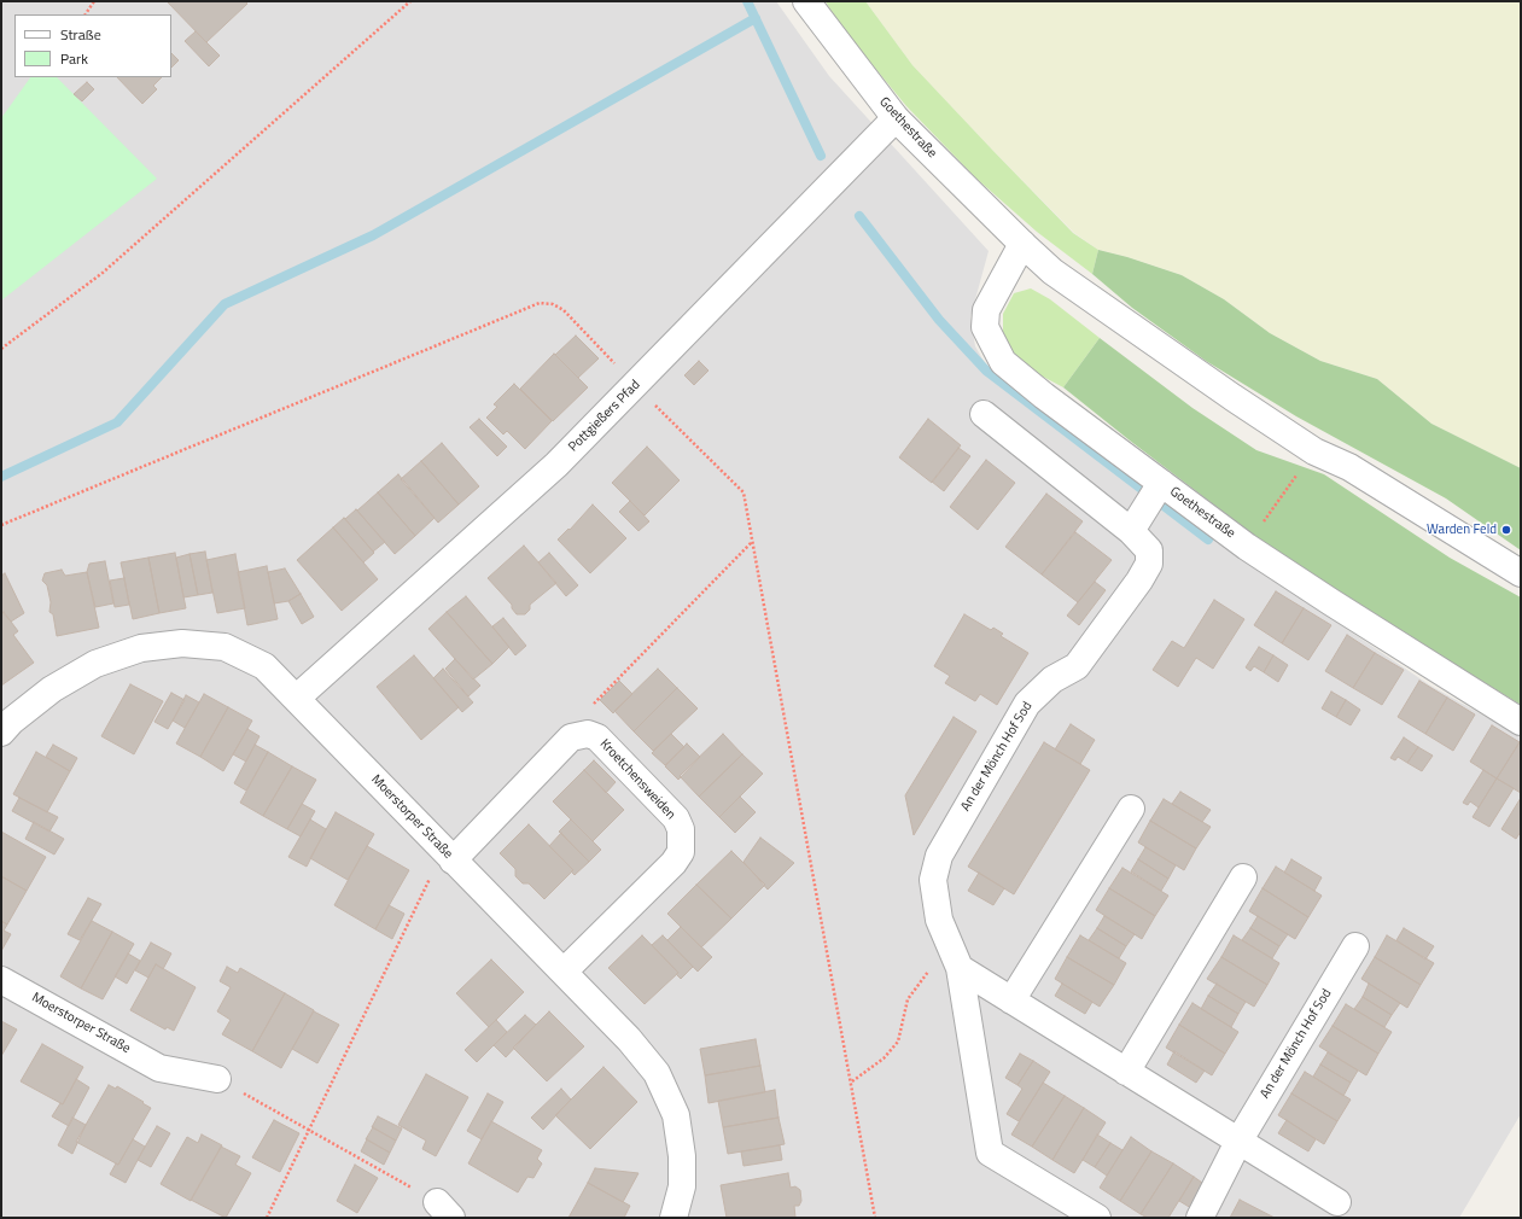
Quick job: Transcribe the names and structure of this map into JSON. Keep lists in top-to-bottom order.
{
  "streets": {
    "street": [
      "Goethestraße",
      "Pottgießers Pfad",
      "An der Mönch Hof Sod",
      "Kroetchensweiden",
      "Moerstorper Straße"
    ]
  },
  "crossings": [
    ["Goethestraße", "Pottgießers Pfad"],
    ["Pottgießers Pfad", "Moerstorper Straße"],
    ["Kroetchensweiden", "Moerstorper Straße"]
  ],
  "places": ["Warden Feld"],
  "legend": ["Straße", "Park"]
}
